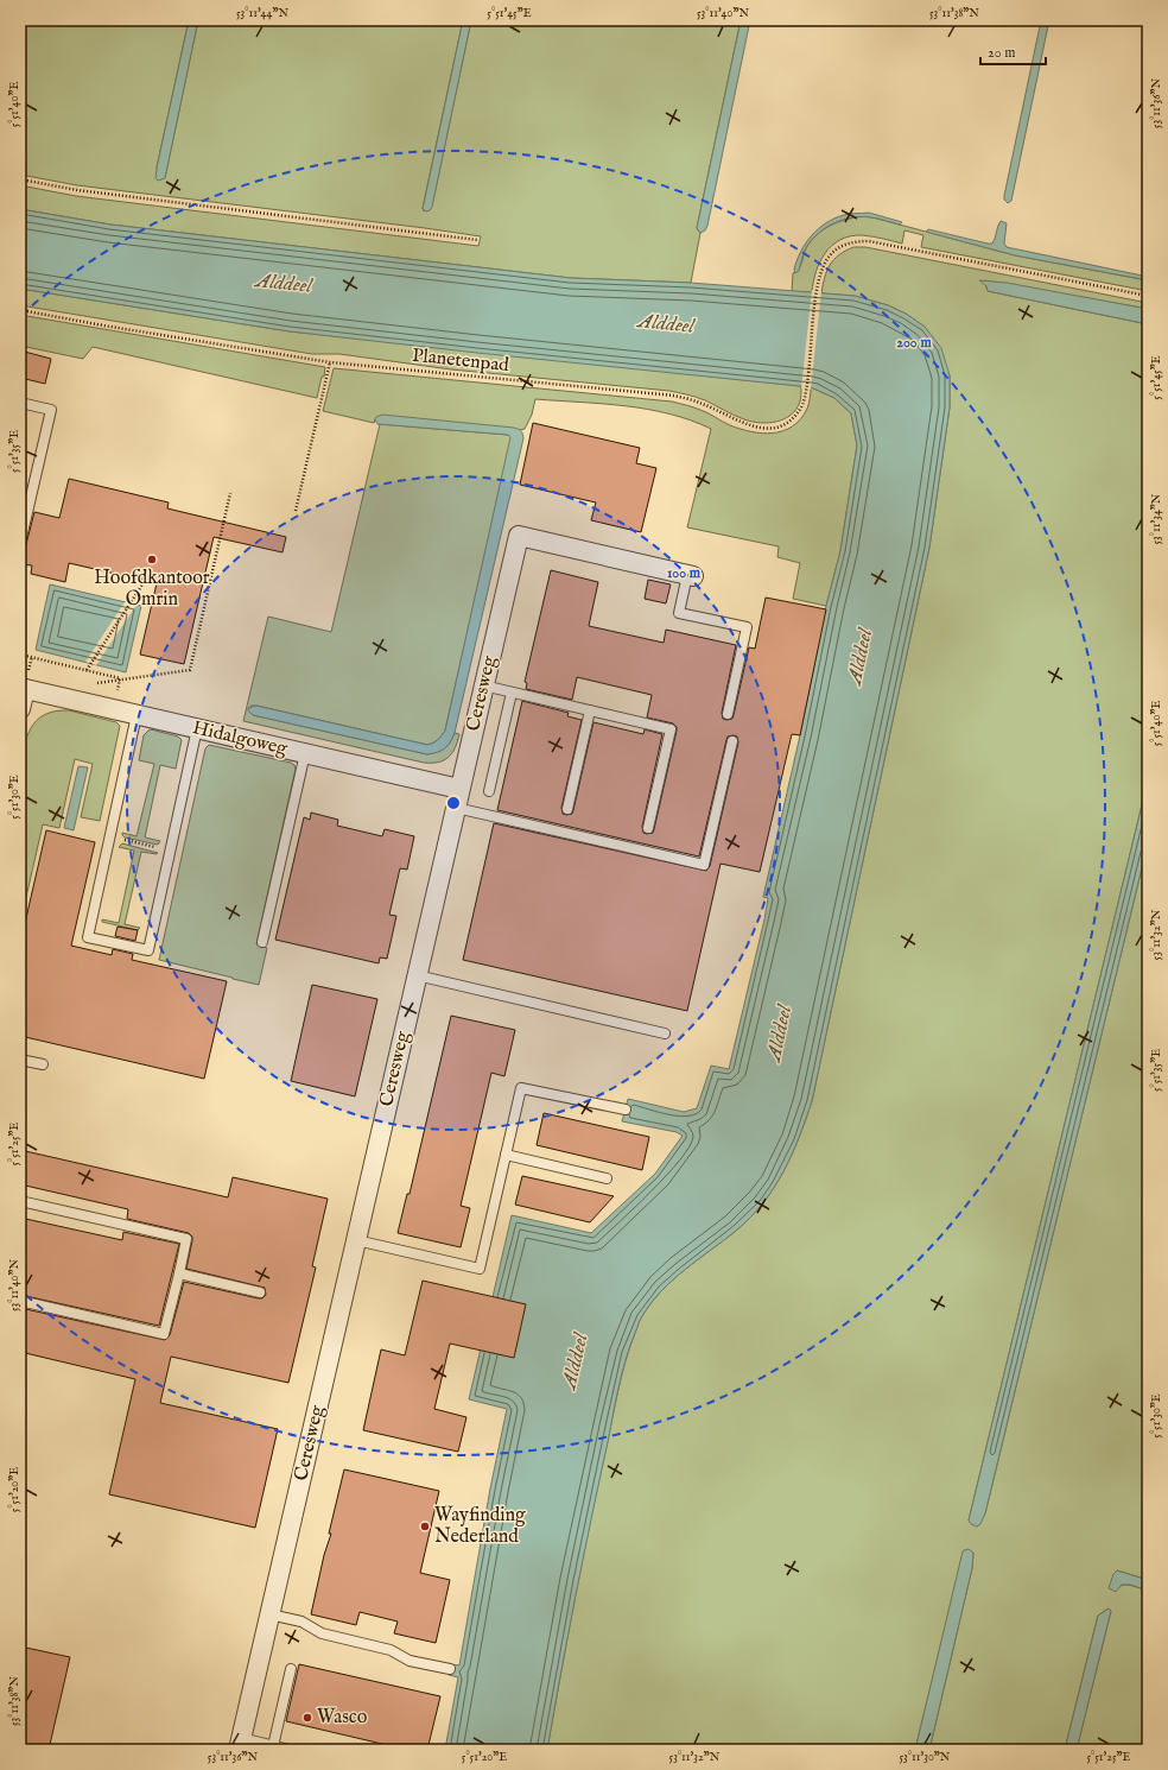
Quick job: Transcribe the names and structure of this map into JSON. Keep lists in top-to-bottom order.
{
  "streets": {
    "street": ["Ceresweg", "Hidalgoweg"],
    "path": ["Planetenpad"]
  },
  "crossings": [
    ["Ceresweg", "Hidalgoweg"]
  ],
  "water": ["Alddeel"],
  "places": ["Hoofdkantoor Omrin", "Wayfinding Nederland", "Wasco"],
  "scale_bar": "20 m",
  "coordinates": [
    "53°11'44\"N",
    "5°51'45\"E",
    "53°11'40\"N",
    "53°11'38\"N",
    "53°11'36\"N",
    "5°51'40\"E",
    "5°51'35\"E",
    "53°11'34\"N",
    "5°51'30\"E",
    "53°11'32\"N",
    "5°51'25\"E",
    "5°51'20\"E",
    "53°11'30\"N"
  ],
  "rings": ["200 m", "100 m"]
}
